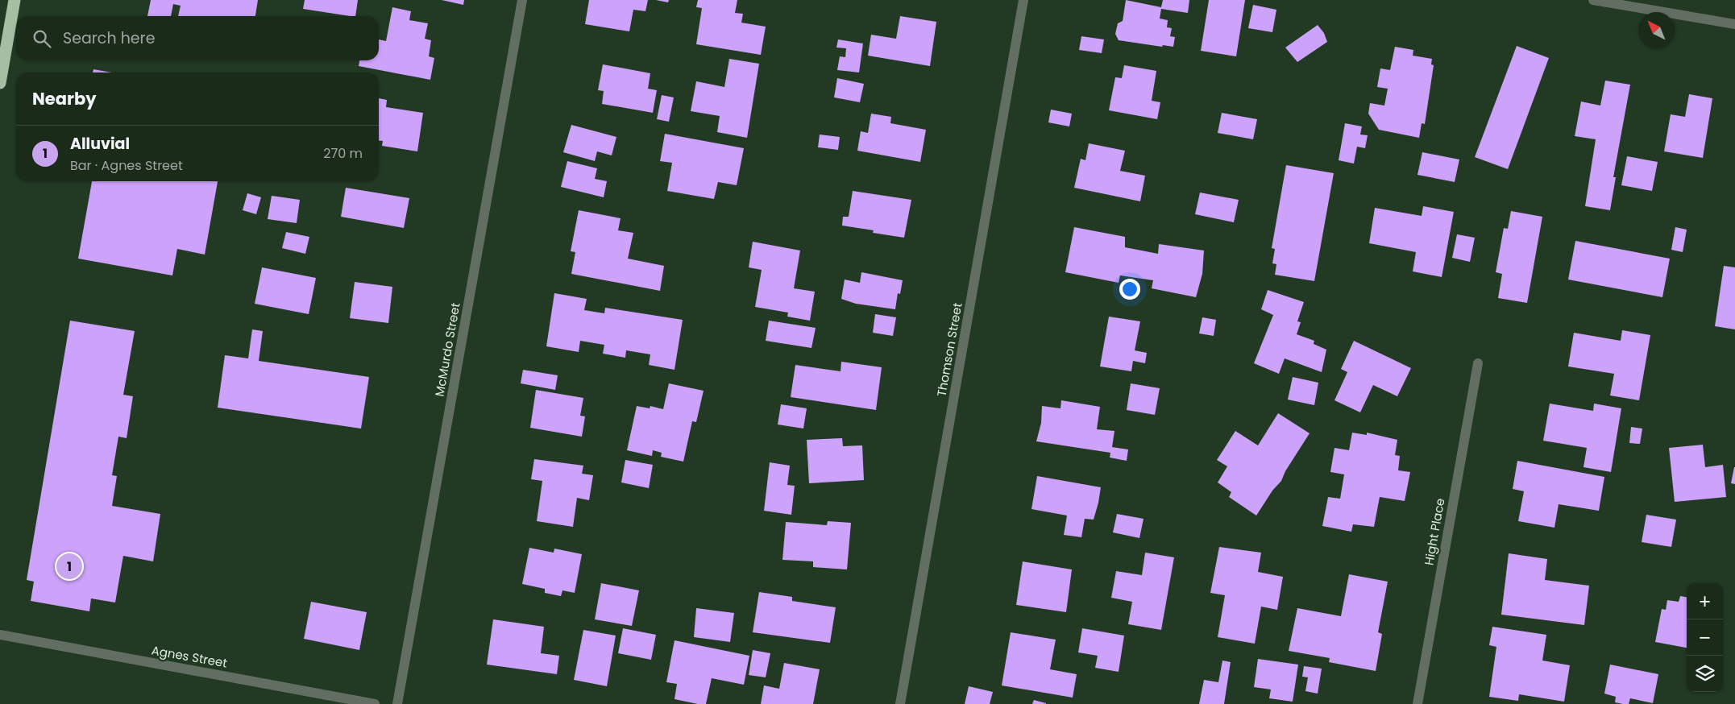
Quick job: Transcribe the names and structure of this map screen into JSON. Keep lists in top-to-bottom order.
{
  "streets": {
    "street": [
      "McMurdo Street",
      "Thomson Street",
      "Hight Place",
      "Agnes Street"
    ]
  },
  "north": "top left",
  "page": {
    "search": "Search here",
    "heading": "Nearby",
    "list": [
      {
        "mark": "1",
        "name": "Alluvial",
        "note": "Bar · Agnes Street",
        "value": "270 m"
      }
    ],
    "pins": "1",
    "map_buttons": ["+", "−"]
  }
}
